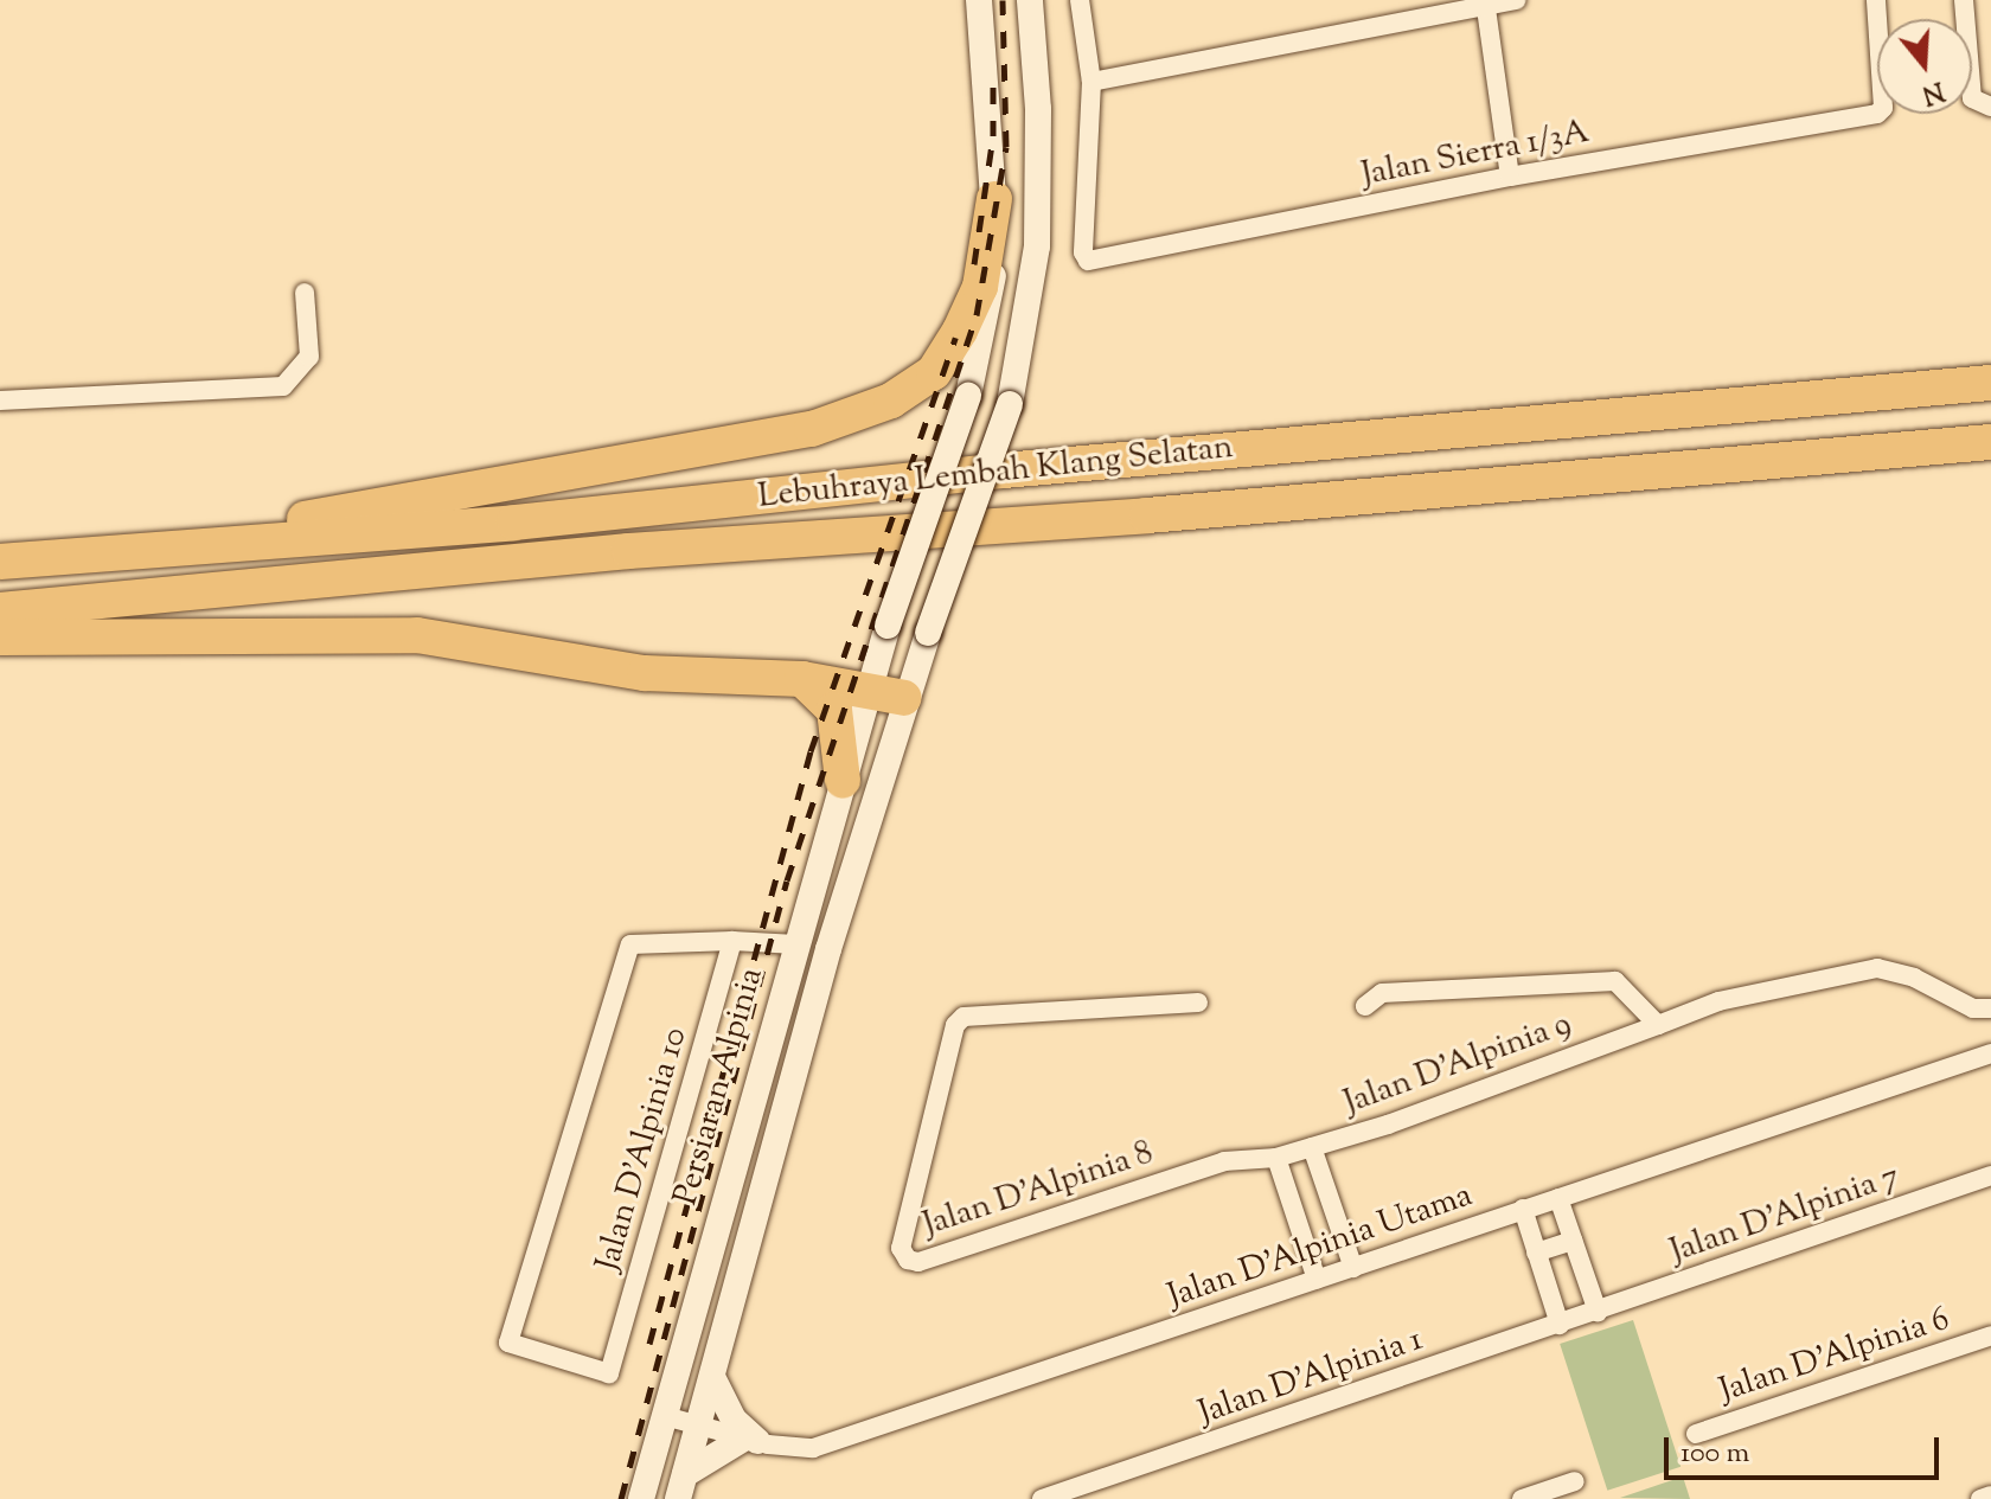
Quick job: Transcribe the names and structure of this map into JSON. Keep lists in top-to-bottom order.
{
  "streets": {
    "highway": ["Lebuhraya Lembah Klang Selatan"],
    "main road": ["Persiaran Alpinia"],
    "street": [
      "Jalan Sierra 1/3A",
      "Jalan D'Alpinia 9",
      "Jalan D'Alpinia 10",
      "Jalan D'Alpinia 8",
      "Jalan D'Alpinia 7",
      "Jalan D'Alpinia Utama",
      "Jalan D'Alpinia 6",
      "Jalan D'Alpinia 1"
    ]
  },
  "crossings": [
    ["Jalan D'Alpinia 9", "Jalan D'Alpinia 8"],
    ["Persiaran Alpinia", "Jalan D'Alpinia Utama"],
    ["Jalan D'Alpinia 7", "Jalan D'Alpinia 1"]
  ],
  "scale_bar": "100 m",
  "north": "bottom"
}
